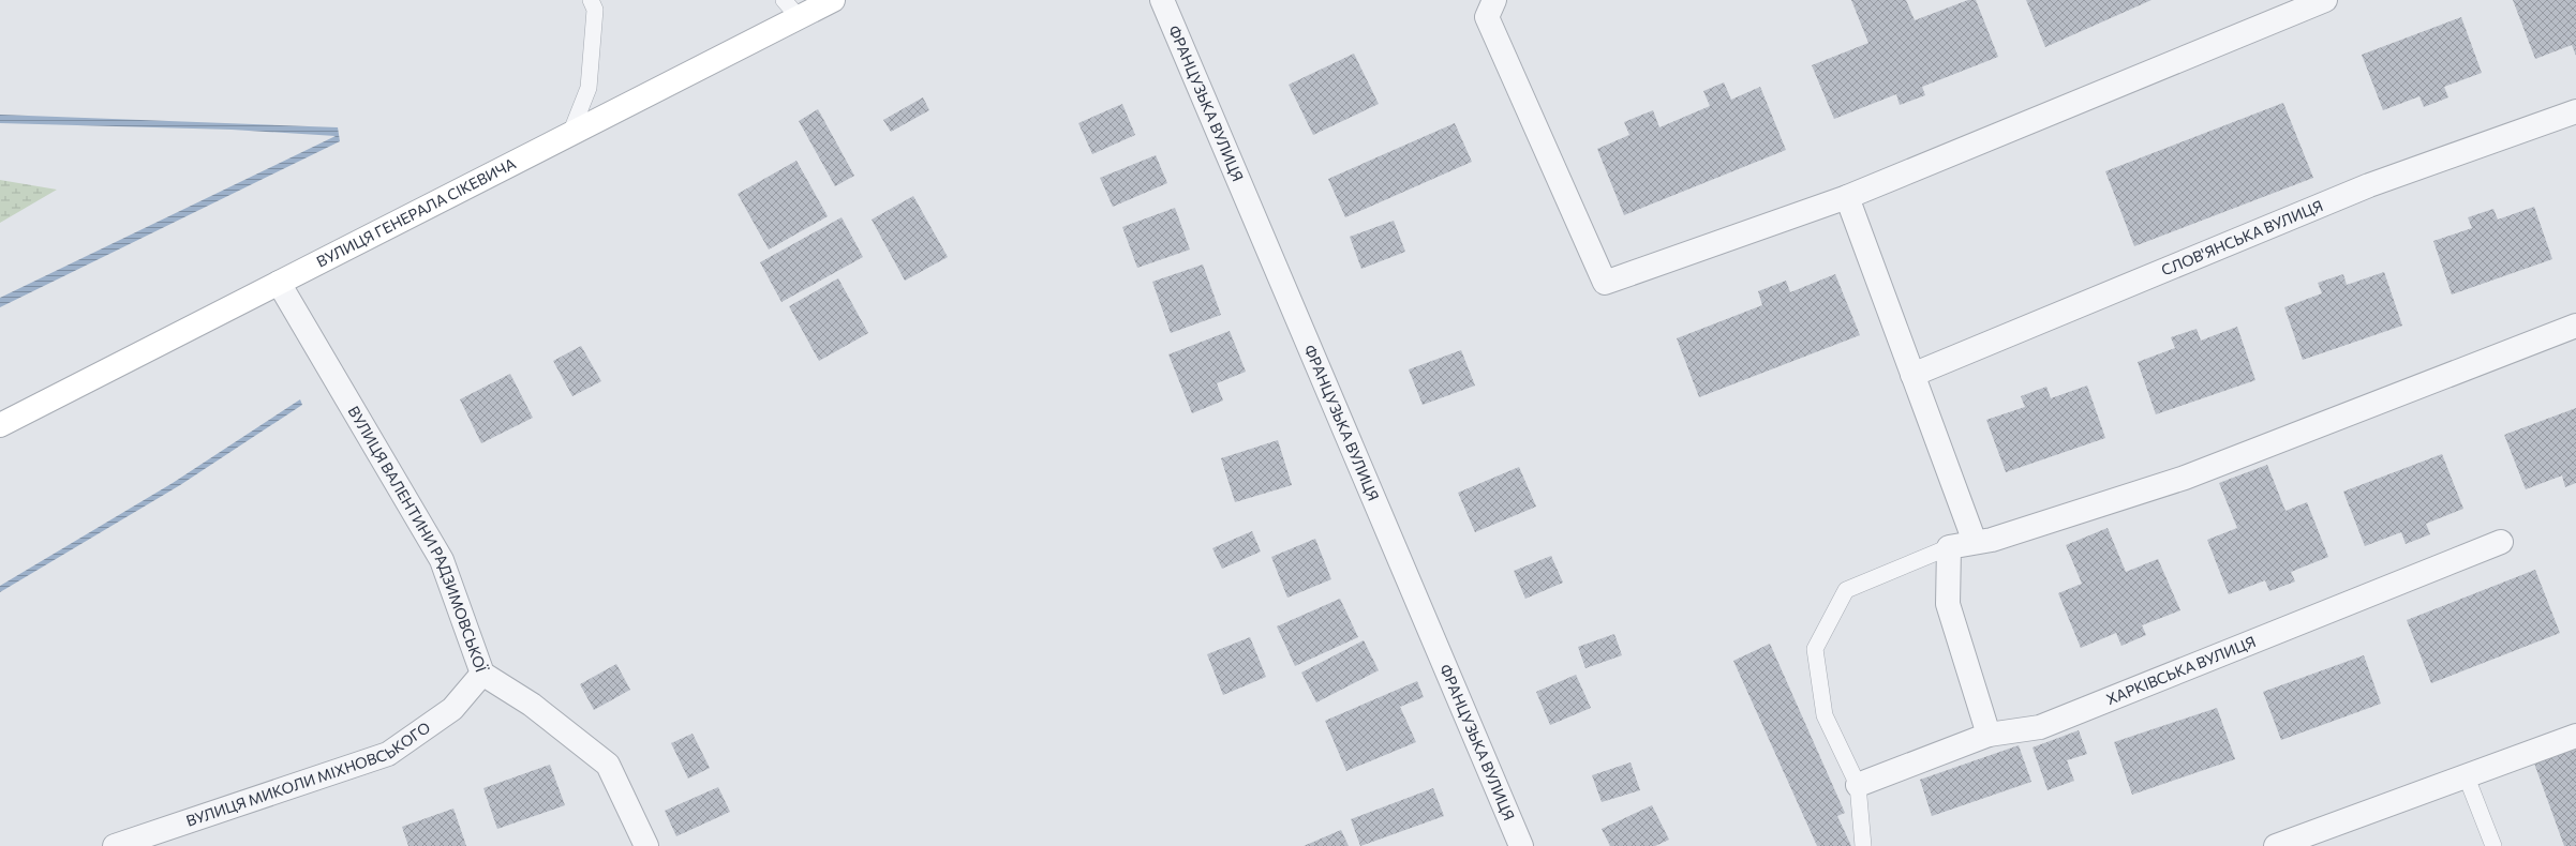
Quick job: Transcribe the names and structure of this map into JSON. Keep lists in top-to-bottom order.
{
  "streets": {
    "street": [
      "ФРАНЦУЗЬКА ВУЛИЦЯ",
      "ВУЛИЦЯ ГЕНЕРАЛА СІКЕВИЧА",
      "СЛОВ'ЯНСЬКА ВУЛИЦЯ",
      "ВУЛИЦЯ ВАЛЕНТИНИ РАДЗИМОВСЬКОЇ",
      "ХАРКІВСЬКА ВУЛИЦЯ",
      "ВУЛИЦЯ МИКОЛИ МІХНОВСЬКОГО"
    ]
  },
  "crossings": [
    ["ВУЛИЦЯ ГЕНЕРАЛА СІКЕВИЧА", "ВУЛИЦЯ ВАЛЕНТИНИ РАДЗИМОВСЬКОЇ"],
    ["ВУЛИЦЯ ВАЛЕНТИНИ РАДЗИМОВСЬКОЇ", "ВУЛИЦЯ МИКОЛИ МІХНОВСЬКОГО"]
  ]
}
